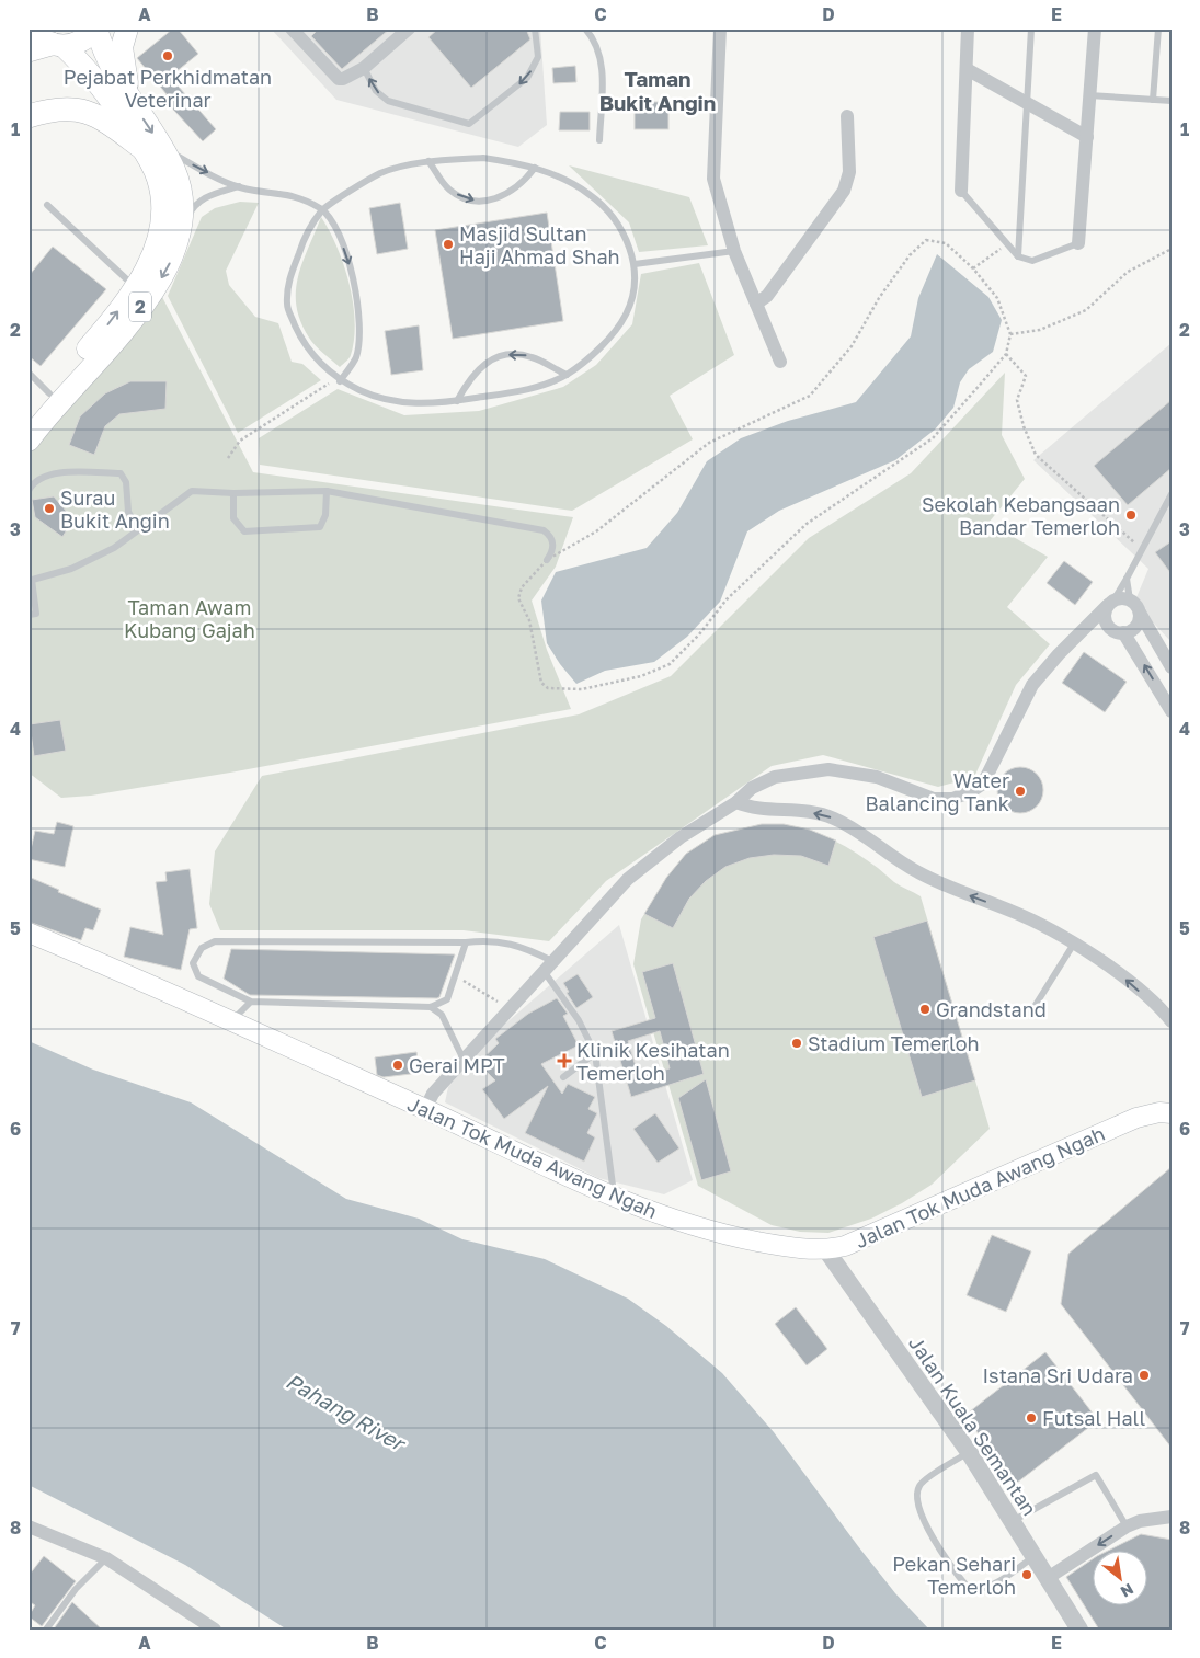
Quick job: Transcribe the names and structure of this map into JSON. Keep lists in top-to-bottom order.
{
  "streets": {
    "highway": ["2"],
    "main road": ["Jalan Tok Muda Awang Ngah"],
    "street": ["Jalan Kuala Semantan"]
  },
  "crossings": [
    ["Jalan Tok Muda Awang Ngah", "Jalan Kuala Semantan"]
  ],
  "districts": ["Taman Bukit Angin"],
  "water": ["Pahang River"],
  "parks": ["Taman Awam Kubang Gajah"],
  "places": {
    "other": [
      "Pejabat Perkhidmatan Veterinar",
      "Masjid Sultan Haji Ahmad Shah",
      "Surau Bukit Angin",
      "Sekolah Kebangsaan Bandar Temerloh",
      "Water Balancing Tank",
      "Grandstand",
      "Stadium Temerloh",
      "Gerai MPT",
      "Istana Sri Udara",
      "Futsal Hall",
      "Pekan Sehari Temerloh"
    ],
    "health": ["Klinik Kesihatan Temerloh"]
  },
  "north": "bottom right",
  "grid": {
    "columns": [
      "A",
      "B",
      "C",
      "D",
      "E"
    ],
    "rows": [
      "1",
      "2",
      "3",
      "4",
      "5",
      "6",
      "7",
      "8"
    ]
  }
}
